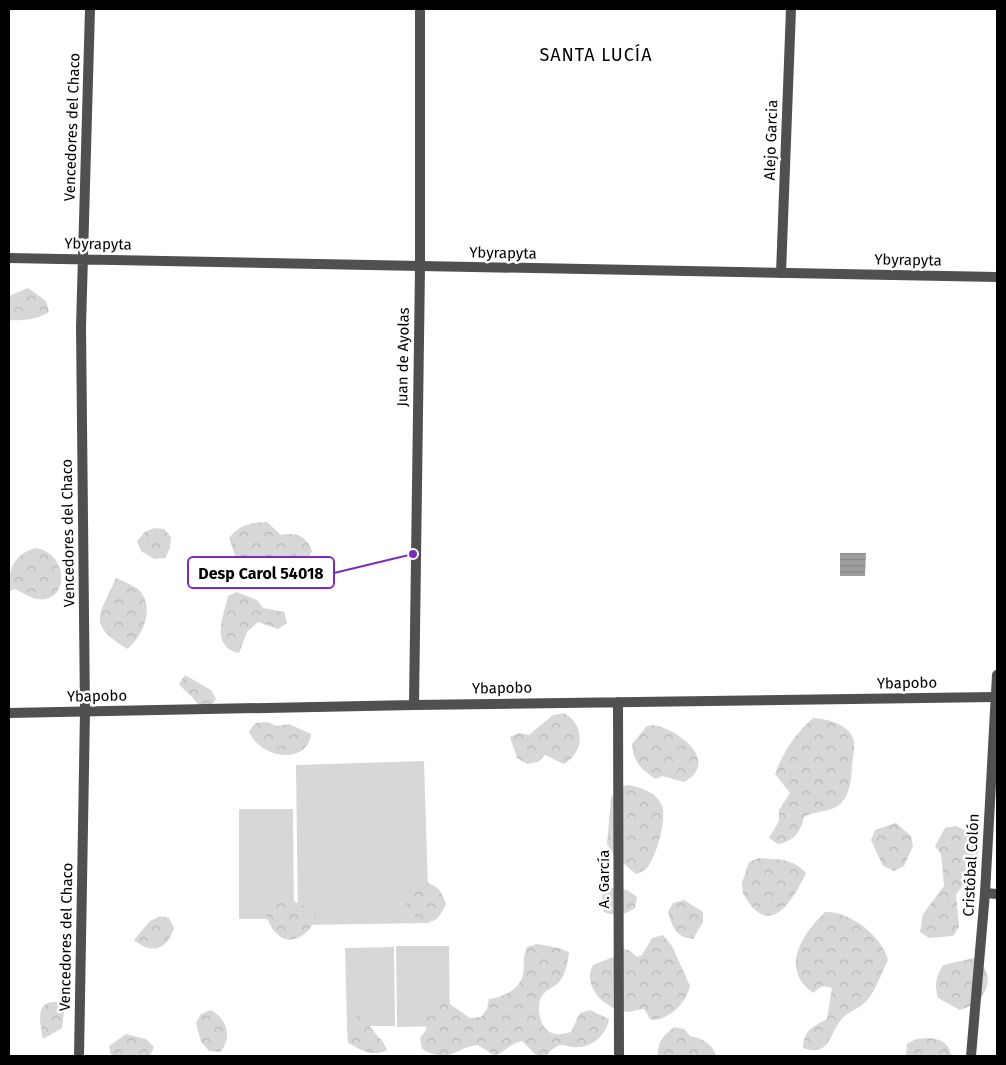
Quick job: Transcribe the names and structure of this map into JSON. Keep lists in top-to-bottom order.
{
  "streets": {
    "street": [
      "Vencedores del Chaco",
      "Alejo Garcia",
      "Ybyrapyta",
      "Juan de Ayolas",
      "Ybapobo",
      "Cristóbal Colón",
      "A. García"
    ]
  },
  "crossings": [
    ["Vencedores del Chaco", "Ybyrapyta"],
    ["Vencedores del Chaco", "Ybapobo"],
    ["Alejo Garcia", "Ybyrapyta"],
    ["Ybyrapyta", "Juan de Ayolas"],
    ["Juan de Ayolas", "Ybapobo"],
    ["Ybapobo", "Cristóbal Colón"],
    ["Ybapobo", "A. García"]
  ],
  "districts": ["SANTA LUCÍA"],
  "places": ["Desp Carol 54018"]
}
